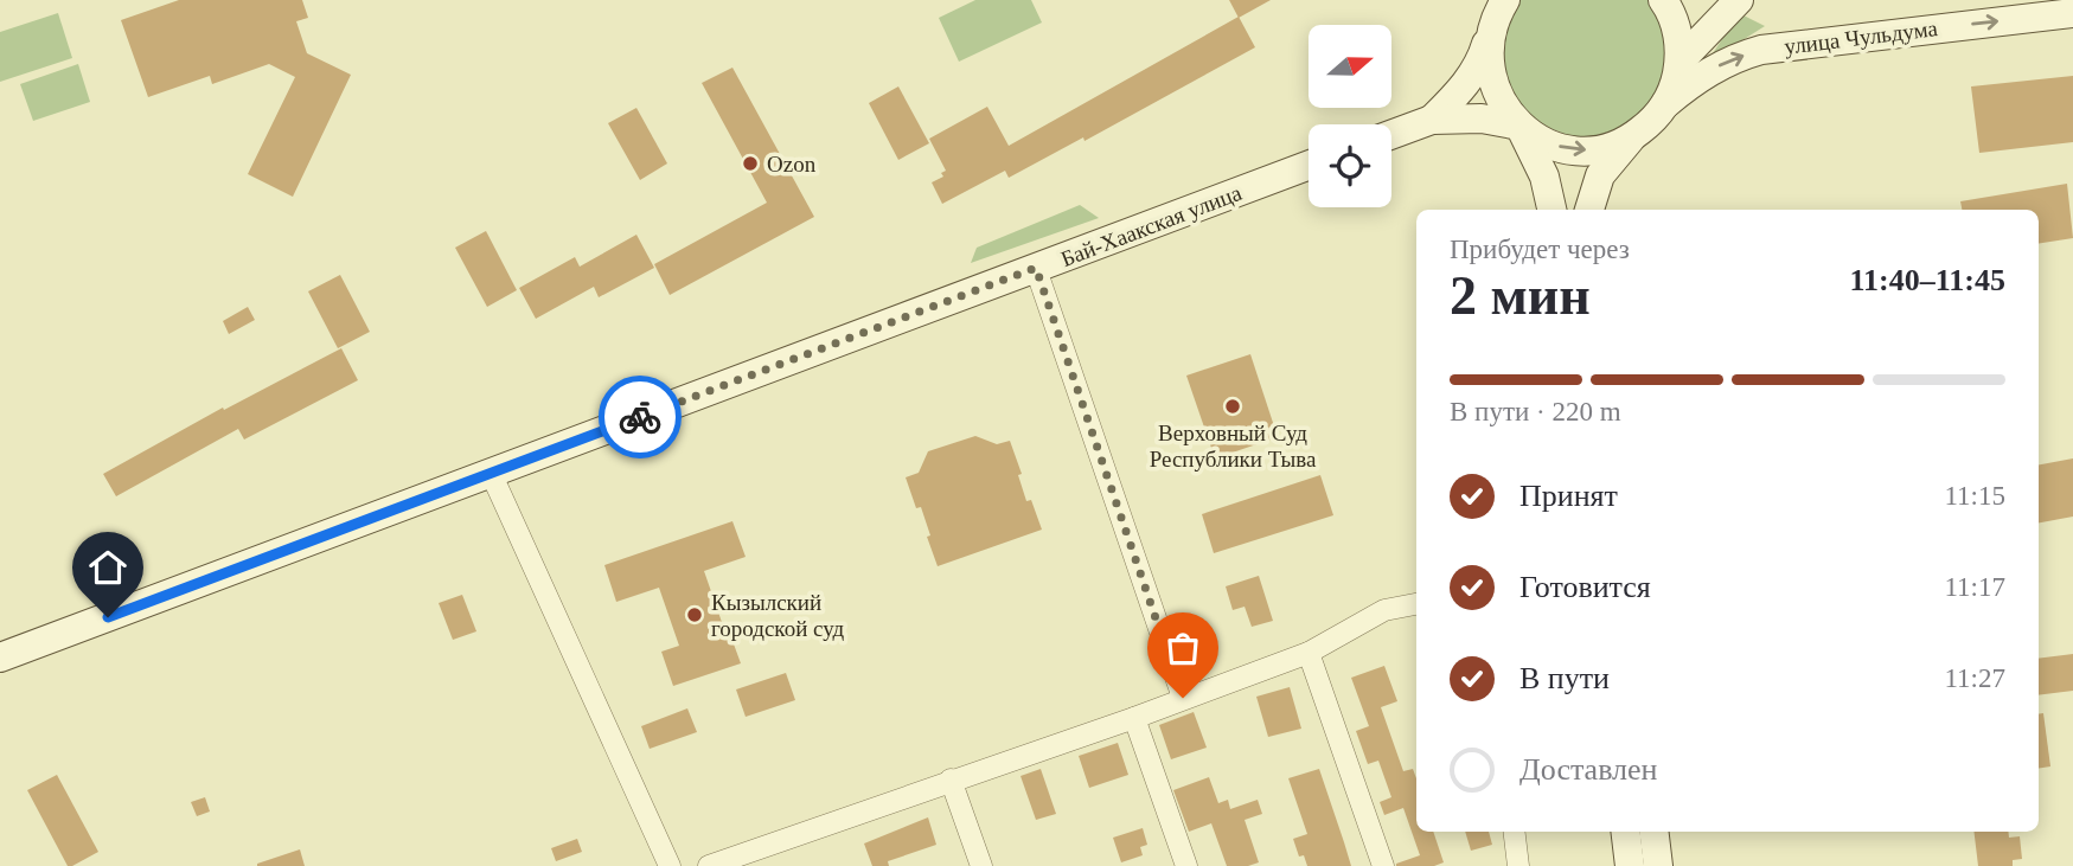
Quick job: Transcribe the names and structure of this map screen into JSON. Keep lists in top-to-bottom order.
{
  "streets": {
    "main road": ["улица Чульдума", "Бай-Хаакская улица"]
  },
  "one_way": ["улица Чульдума"],
  "places": ["Ozon", "Верховный Суд Республики Тыва", "Кызылский городской суд"],
  "north": "right",
  "page": {
    "heading": ["2 мин", "Прибудет через", "11:40–11:45"],
    "bar": "В пути · 220 m",
    "list": [
      ["Принят", "11:15"],
      ["Готовится", "11:17"],
      ["В пути", "11:27"],
      "Доставлен"
    ]
  }
}
